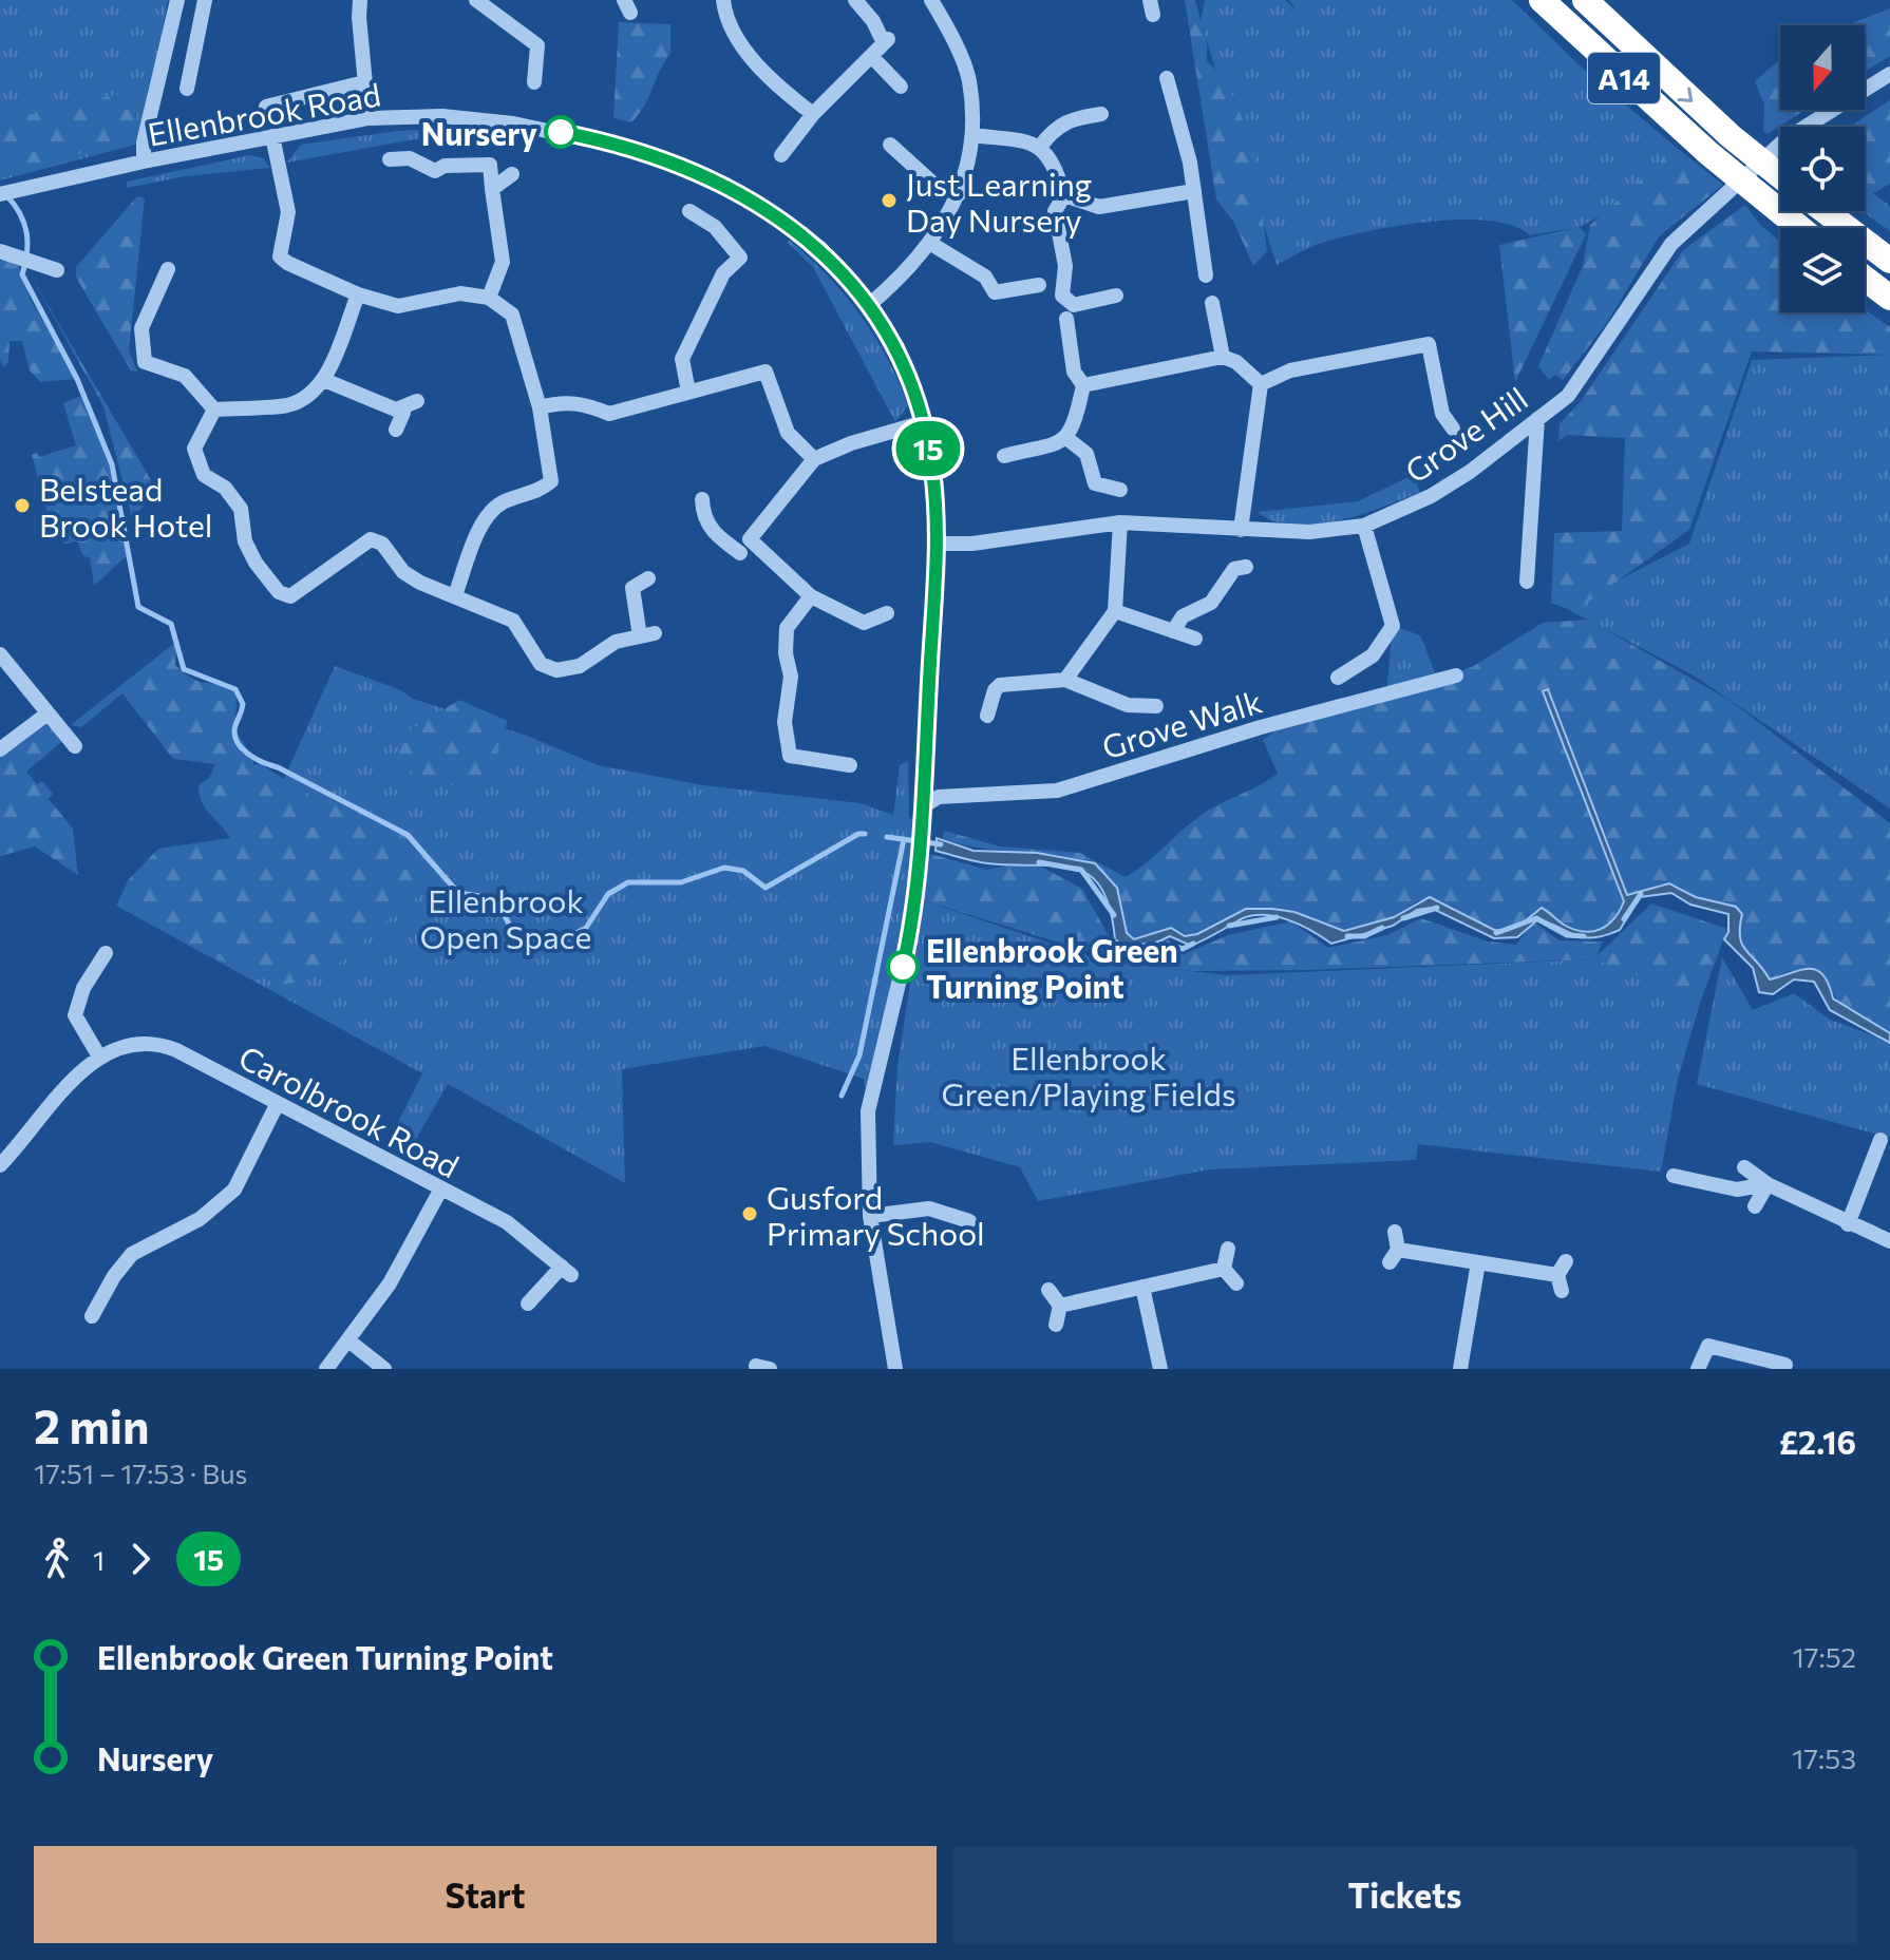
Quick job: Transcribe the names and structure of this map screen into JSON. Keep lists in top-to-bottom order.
{
  "streets": {
    "highway": ["A14"],
    "street": [
      "Ellenbrook Road",
      "Grove Hill",
      "Grove Walk",
      "Carolbrook Road"
    ]
  },
  "crossings": [
    ["Ellenbrook Road", "Grove Hill"],
    ["Ellenbrook Road", "Grove Walk"]
  ],
  "parks": ["Ellenbrook Open Space", "Ellenbrook Green/Playing Fields"],
  "places": [
    "Nursery",
    "Just Learning Day Nursery",
    "Belstead Brook Hotel",
    "Ellenbrook Green Turning Point",
    "Gusford Primary School"
  ],
  "lines": ["bus line 15"],
  "north": "bottom",
  "page": {
    "on_map": "15",
    "heading": ["2 min", "17:51 – 17:53 · Bus", "£2.16"],
    "legs": ["1", "15"],
    "list": [
      {
        "name": "Ellenbrook Green Turning Point",
        "value": "17:52"
      },
      {
        "name": "Nursery",
        "value": "17:53"
      }
    ],
    "buttons": ["Start", "Tickets"]
  }
}
